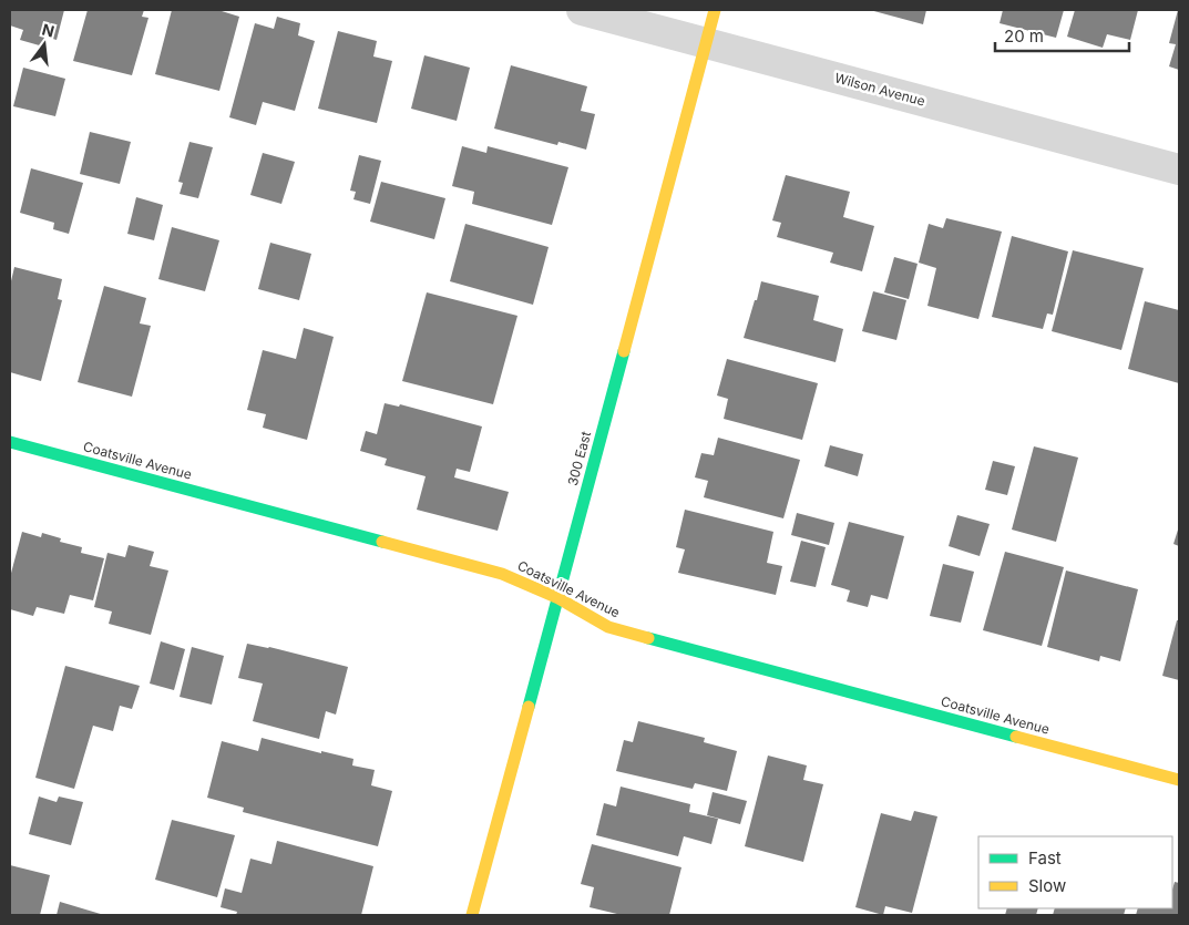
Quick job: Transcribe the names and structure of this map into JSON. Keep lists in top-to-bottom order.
{
  "streets": {
    "street": ["Wilson Avenue", "300 East", "Coatsville Avenue"]
  },
  "crossings": [
    ["Wilson Avenue", "300 East"],
    ["300 East", "Coatsville Avenue"]
  ],
  "legend": ["Fast", "Slow"],
  "scale_bar": "20 m",
  "north": "top"
}
